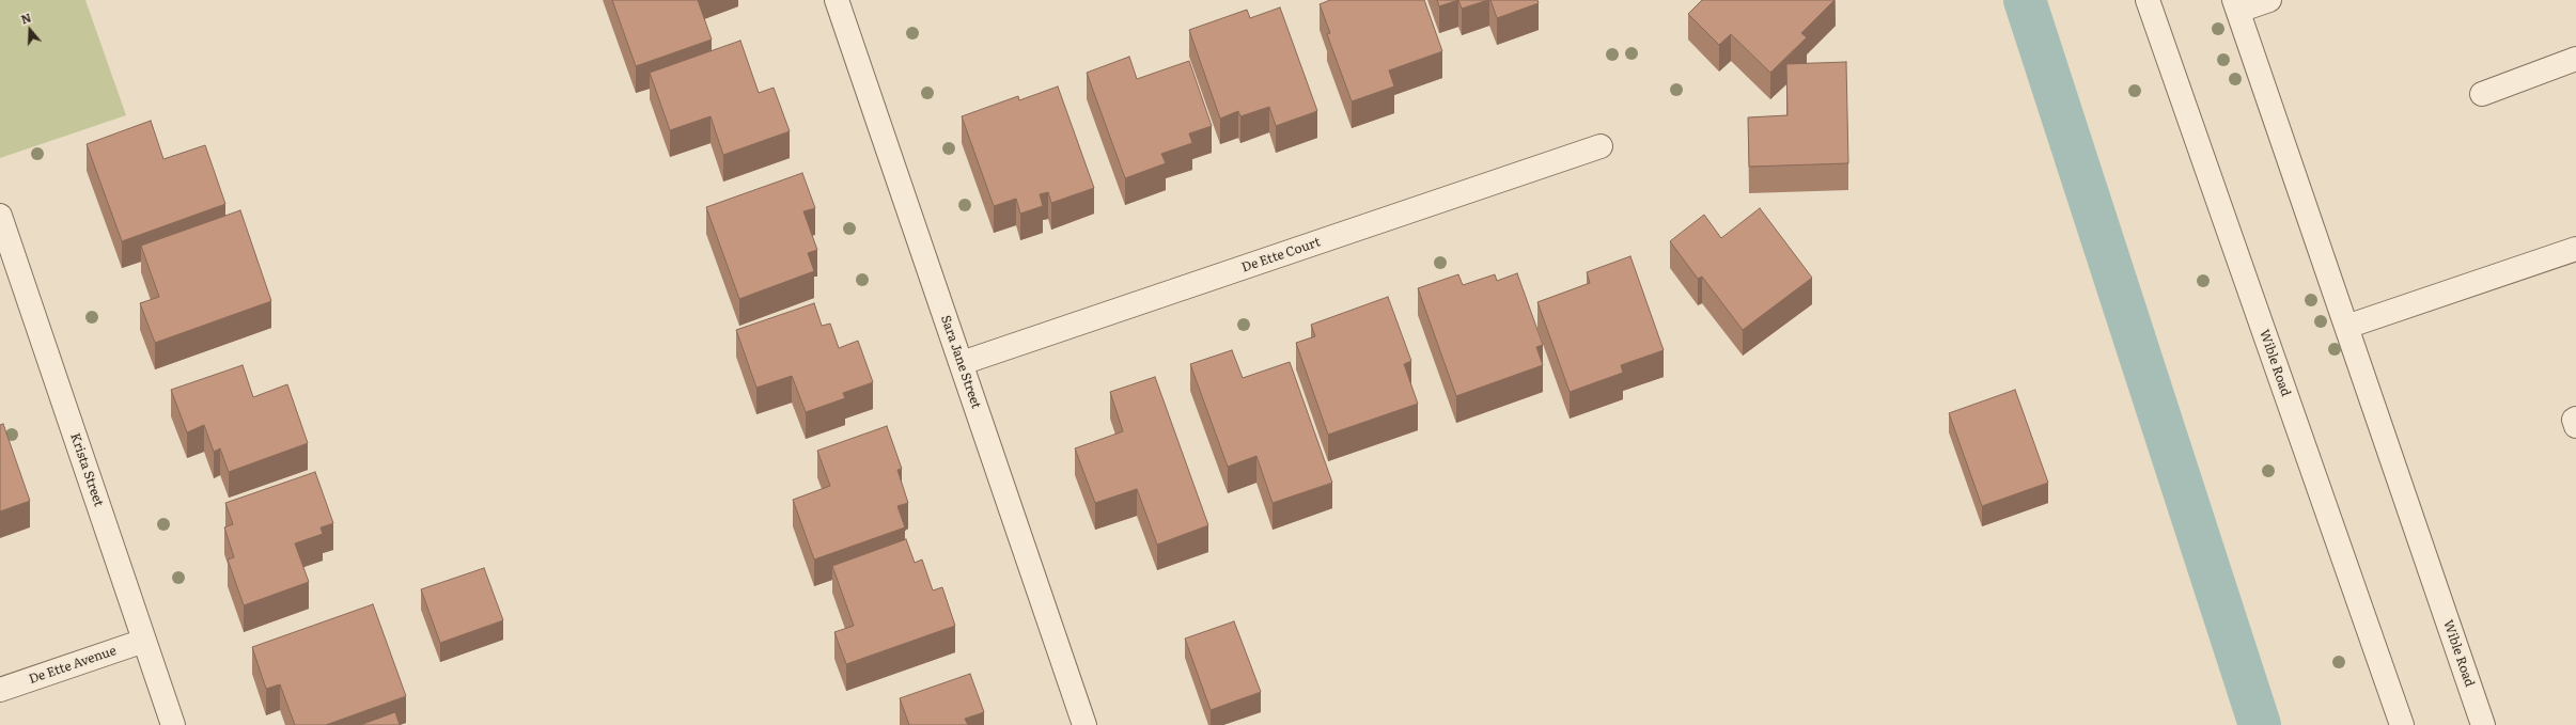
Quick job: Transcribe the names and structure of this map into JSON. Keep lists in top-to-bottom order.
{
  "streets": {
    "street": [
      "De Ette Court",
      "Sara Jane Street",
      "Wible Road",
      "Krista Street",
      "De Ette Avenue"
    ]
  },
  "crossings": [
    ["De Ette Court", "Sara Jane Street"],
    ["Krista Street", "De Ette Avenue"]
  ],
  "north": "top"
}
